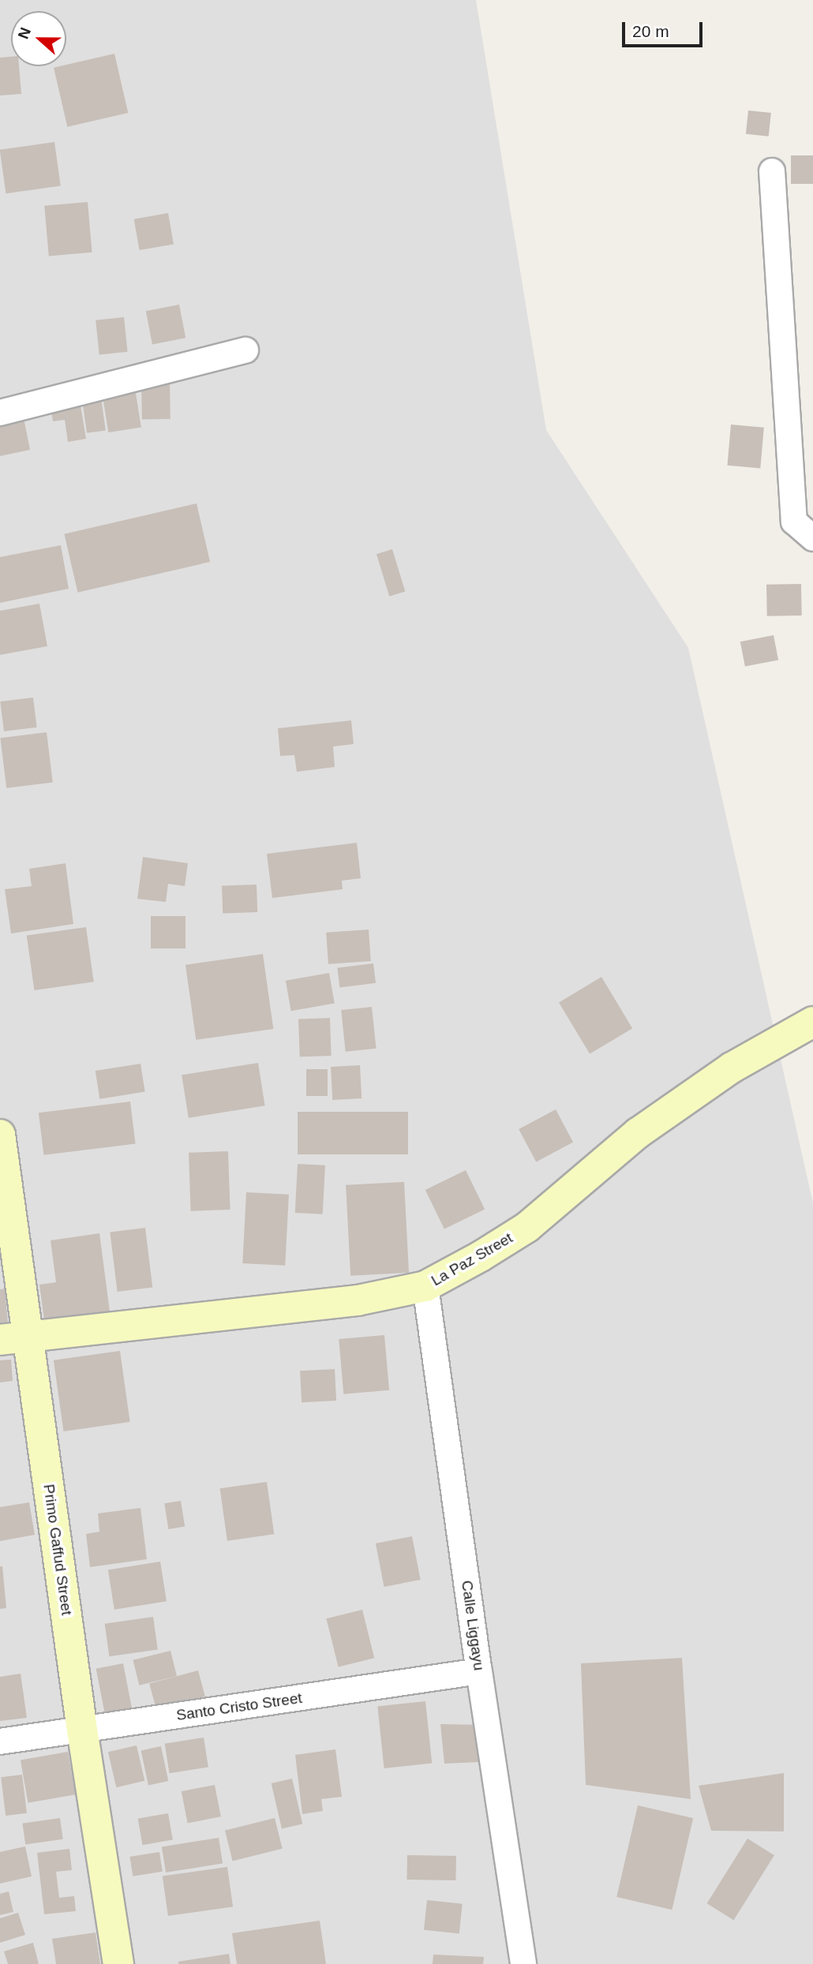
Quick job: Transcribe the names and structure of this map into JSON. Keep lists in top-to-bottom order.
{
  "streets": {
    "street": [
      "La Paz Street",
      "Primo Gaffud Street",
      "Calle Liggayu",
      "Santo Cristo Street"
    ]
  },
  "crossings": [
    ["La Paz Street", "Primo Gaffud Street"],
    ["La Paz Street", "Calle Liggayu"],
    ["Primo Gaffud Street", "Santo Cristo Street"],
    ["Calle Liggayu", "Santo Cristo Street"]
  ],
  "scale_bar": "20 m",
  "north": "left"
}
